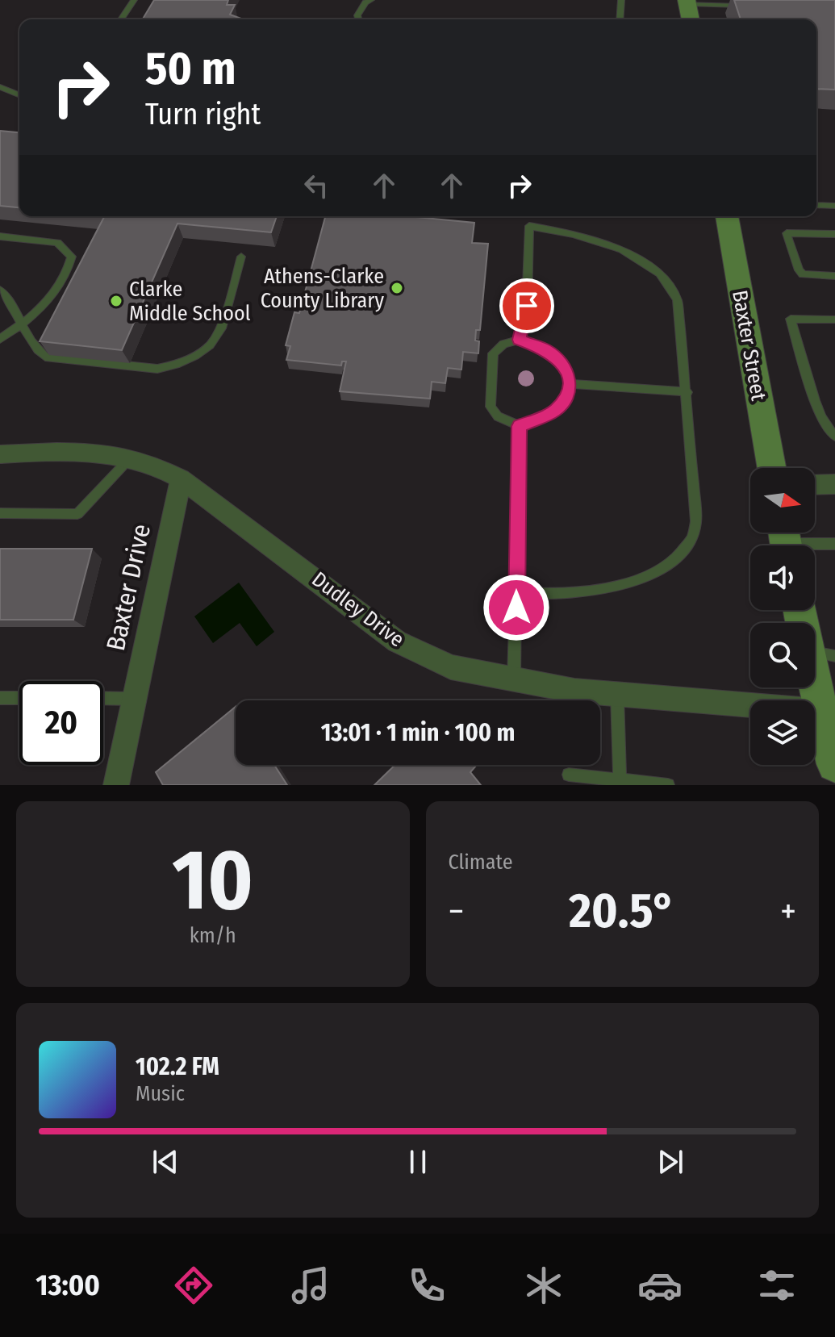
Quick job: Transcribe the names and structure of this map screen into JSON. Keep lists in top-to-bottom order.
{
  "streets": {
    "main road": ["Baxter Street"],
    "street": ["Baxter Drive", "Dudley Drive"]
  },
  "crossings": [
    ["Baxter Drive", "Dudley Drive"]
  ],
  "places": ["Athens-Clarke County Library", "Clarke Middle School"],
  "north": "right",
  "page": {
    "turn": ["50 m", "Turn right"],
    "limit": "20",
    "trip": "13:01 · 1 min · 100 m",
    "tile": [
      ["10", "km/h"],
      "Climate"
    ],
    "heat": ["−", "20.5°", "+"],
    "song": ["102.2 FM", "Music"],
    "tabs": "13:00"
  }
}
